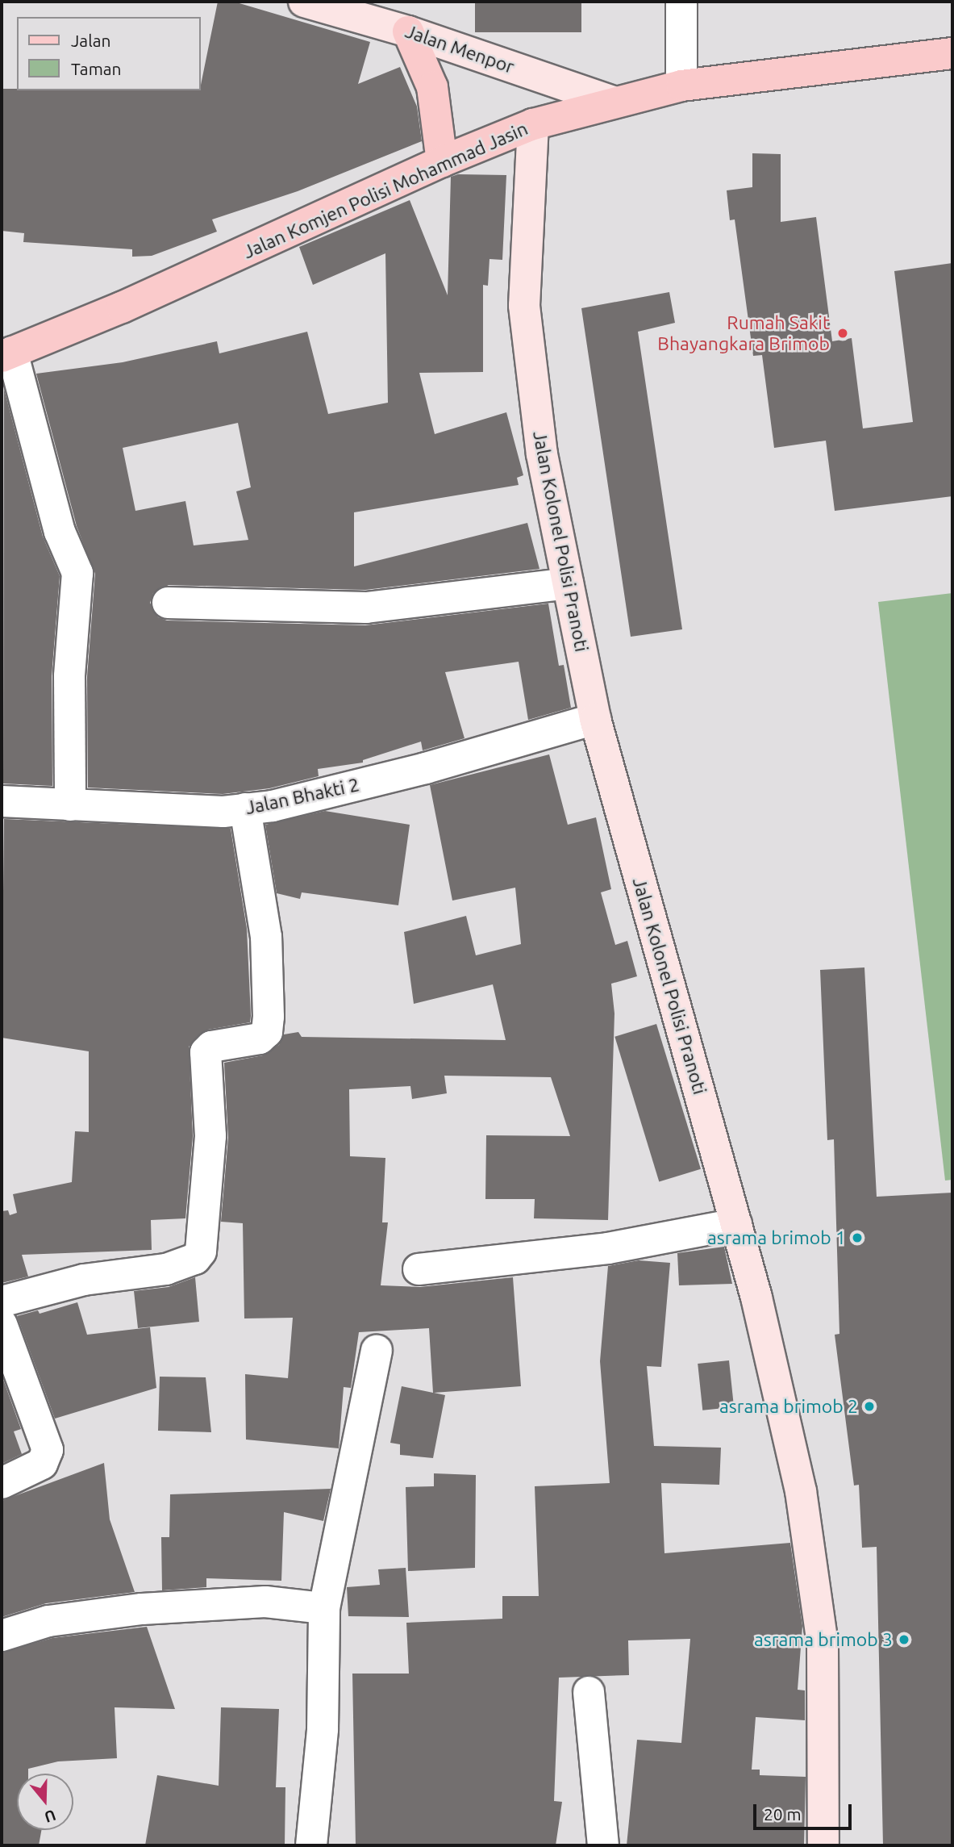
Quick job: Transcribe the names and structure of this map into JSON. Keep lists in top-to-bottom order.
{
  "streets": {
    "main road": ["Jalan Komjen Polisi Mohammad Jasin"],
    "street": ["Jalan Menpor", "Jalan Kolonel Polisi Pranoti", "Jalan Bhakti 2"]
  },
  "crossings": [
    ["Jalan Menpor", "Jalan Komjen Polisi Mohammad Jasin"],
    ["Jalan Komjen Polisi Mohammad Jasin", "Jalan Kolonel Polisi Pranoti"],
    ["Jalan Kolonel Polisi Pranoti", "Jalan Bhakti 2"]
  ],
  "places": [
    "Rumah Sakit Bhayangkara Brimob",
    "asrama brimob 1",
    "asrama brimob 2",
    "asrama brimob 3"
  ],
  "legend": ["Jalan", "Taman"],
  "scale_bar": "20 m",
  "north": "bottom"
}
